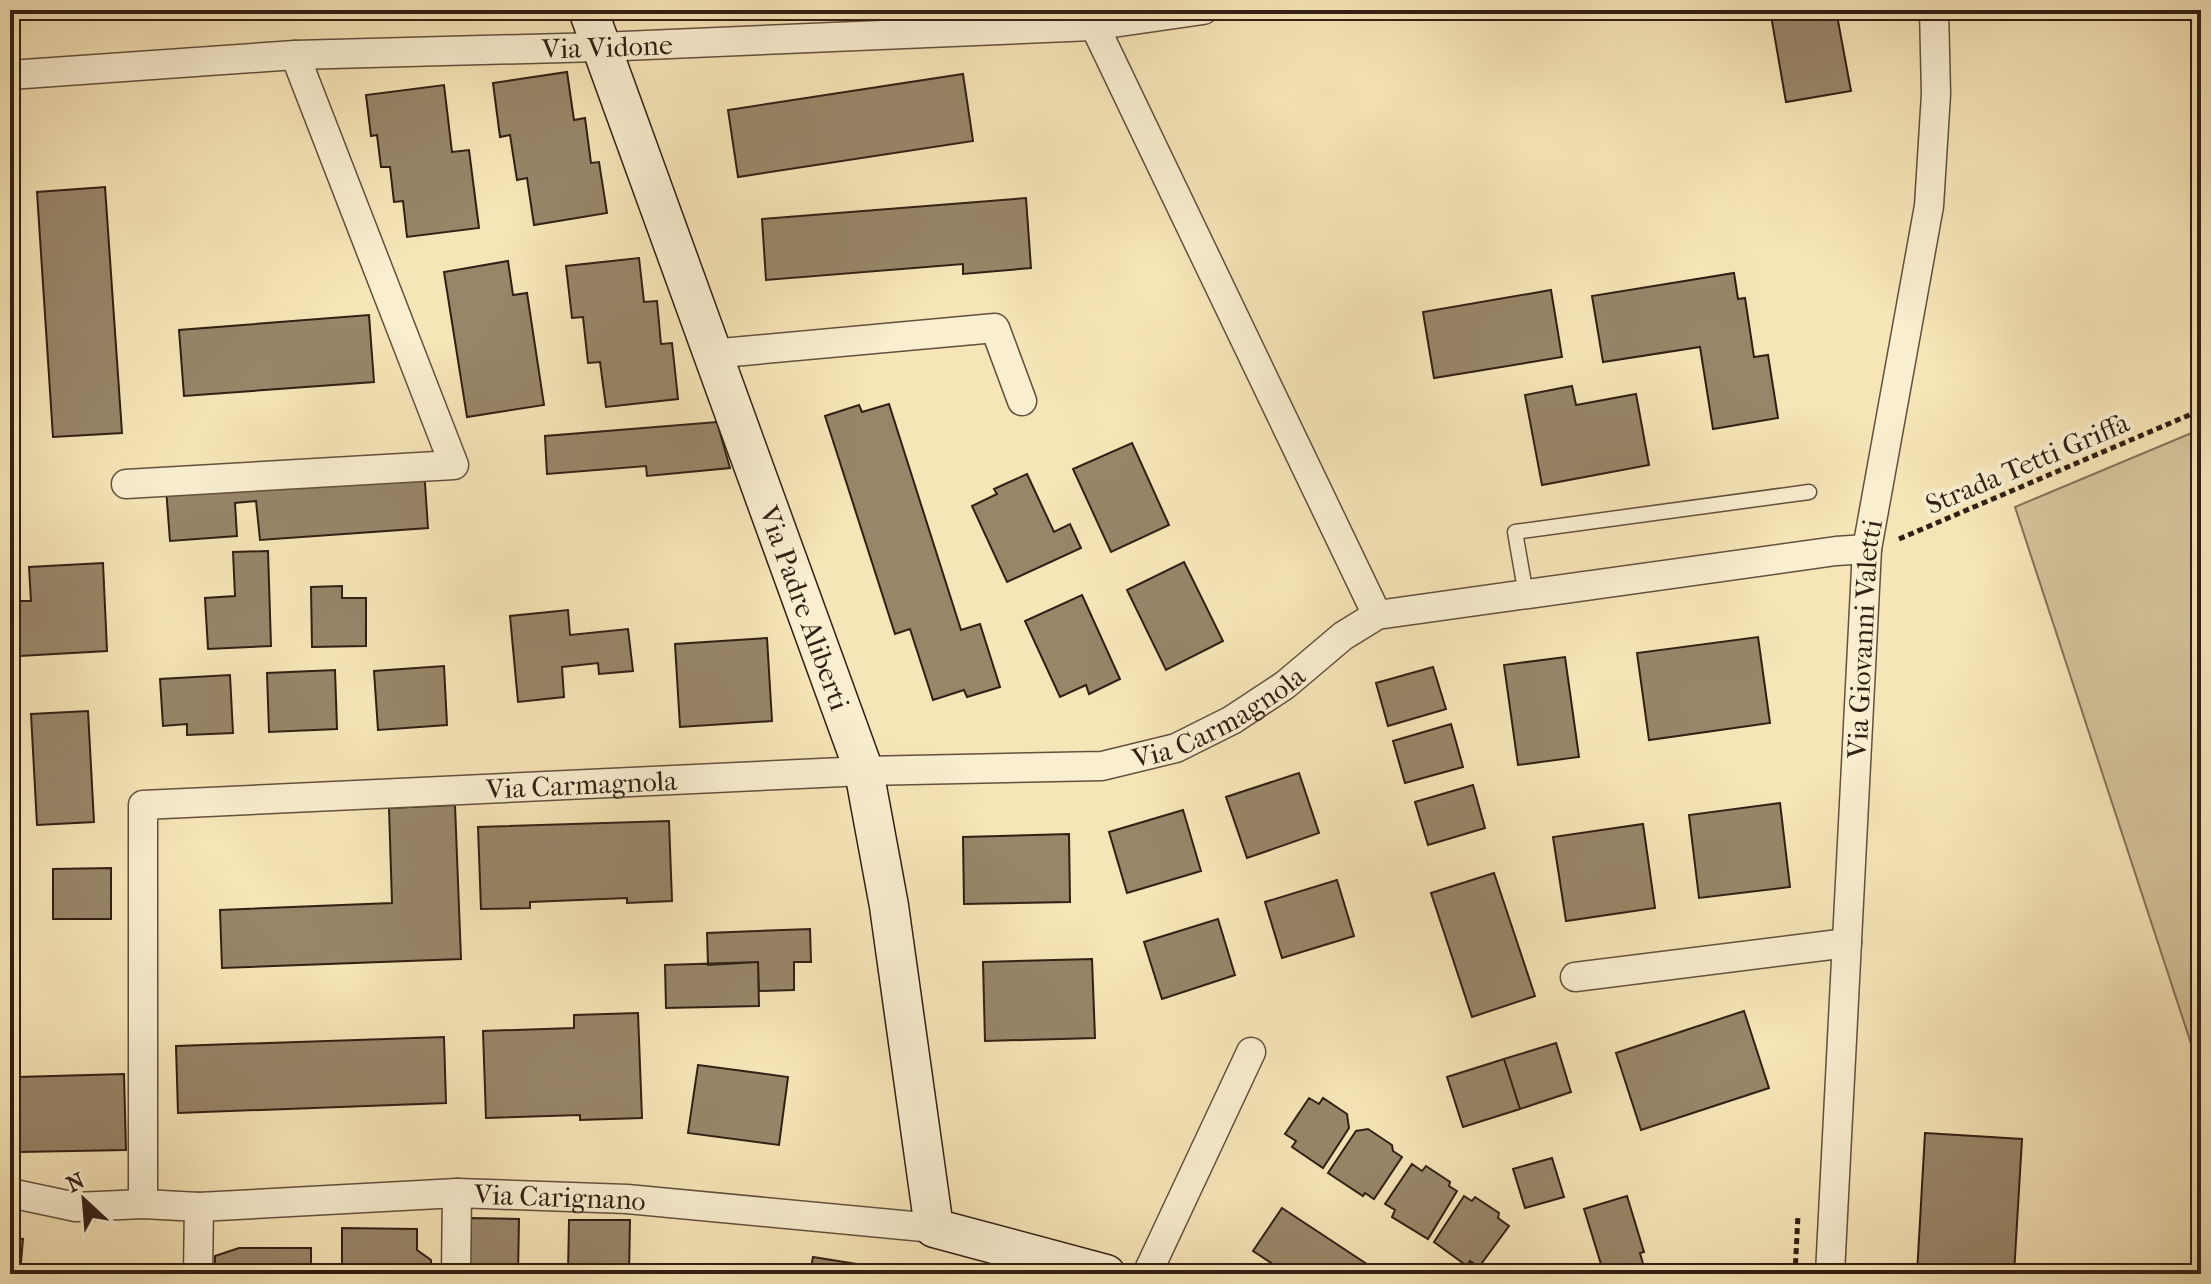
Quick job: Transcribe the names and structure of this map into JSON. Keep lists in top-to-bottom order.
{
  "streets": {
    "street": [
      "Via Vidone",
      "Via Padre Aliberti",
      "Via Giovanni Valetti",
      "Via Carmagnola",
      "Via Carignano"
    ],
    "path": ["Strada Tetti Griffa"]
  },
  "crossings": [
    ["Via Vidone", "Via Padre Aliberti"],
    ["Strada Tetti Griffa", "Via Giovanni Valetti"],
    ["Via Padre Aliberti", "Via Carmagnola"],
    ["Via Padre Aliberti", "Via Carignano"],
    ["Via Carmagnola", "Via Carignano"]
  ],
  "north": "top left"
}
